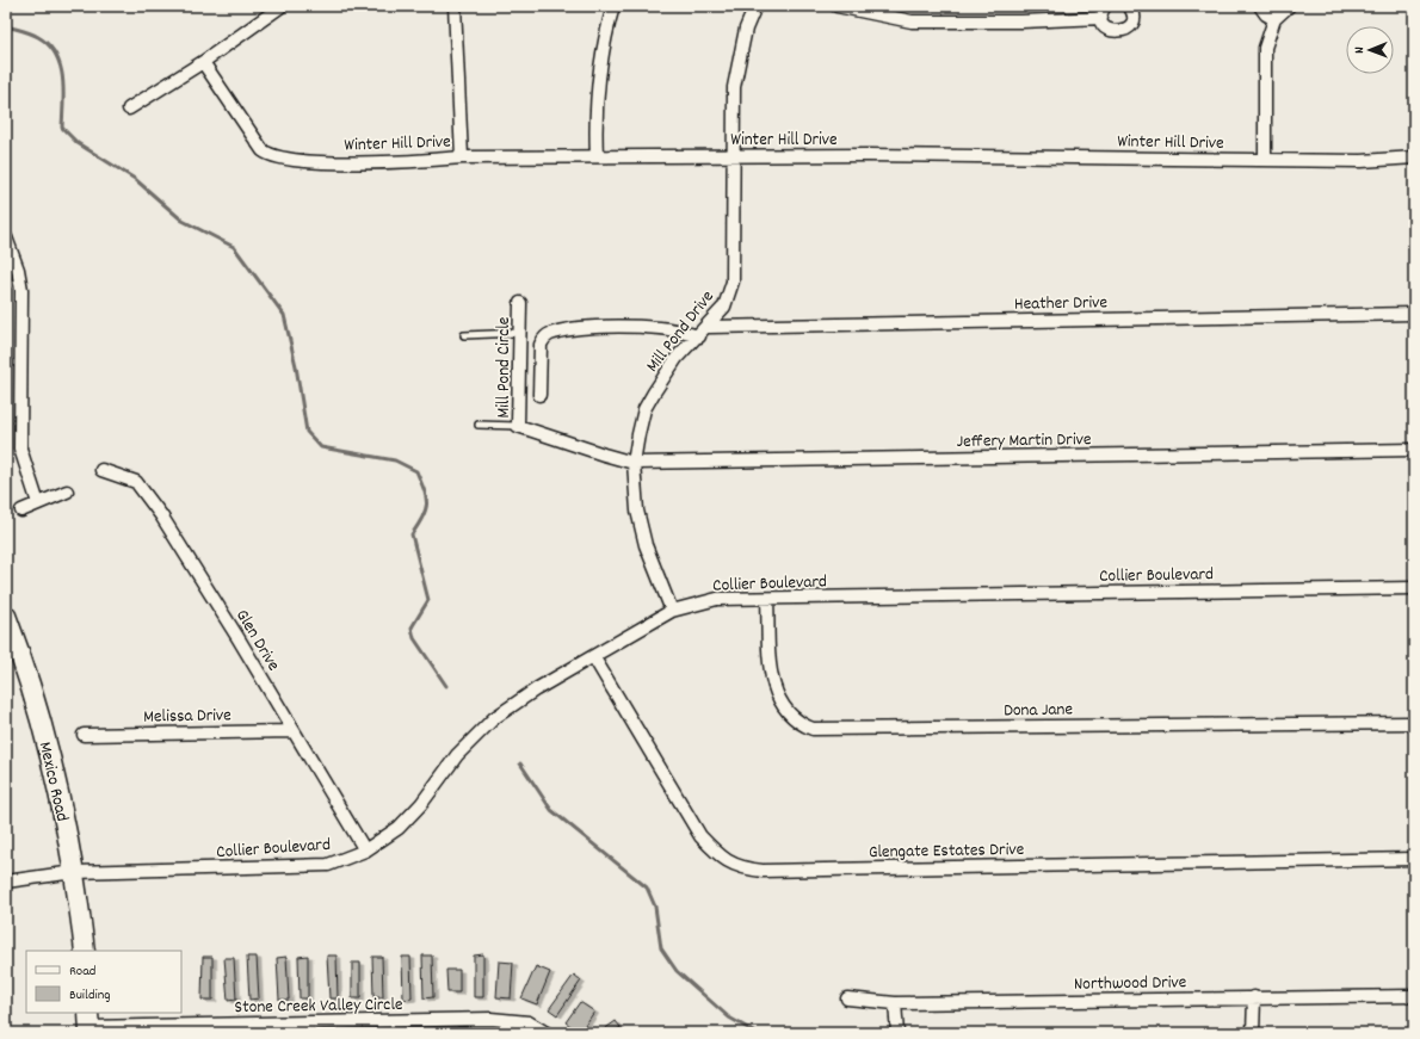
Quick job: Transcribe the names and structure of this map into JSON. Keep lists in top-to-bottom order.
{
  "streets": {
    "main road": ["Mexico Road"],
    "street": [
      "Winter Hill Drive",
      "Heather Drive",
      "Mill Pond Drive",
      "Mill Pond Circle",
      "Jeffery Martin Drive",
      "Collier Boulevard",
      "Glen Drive",
      "Dona Jane",
      "Melissa Drive",
      "Glengate Estates Drive",
      "Northwood Drive",
      "Stone Creek Valley Circle"
    ]
  },
  "crossings": [
    ["Winter Hill Drive", "Mill Pond Drive"],
    ["Heather Drive", "Mill Pond Drive"],
    ["Mill Pond Drive", "Mill Pond Circle"],
    ["Mill Pond Drive", "Jeffery Martin Drive"],
    ["Mill Pond Drive", "Collier Boulevard"],
    ["Mill Pond Circle", "Jeffery Martin Drive"],
    ["Collier Boulevard", "Glen Drive"],
    ["Collier Boulevard", "Dona Jane"],
    ["Collier Boulevard", "Mexico Road"],
    ["Collier Boulevard", "Glengate Estates Drive"],
    ["Glen Drive", "Melissa Drive"]
  ],
  "legend": ["Road", "Building"],
  "north": "left"
}
